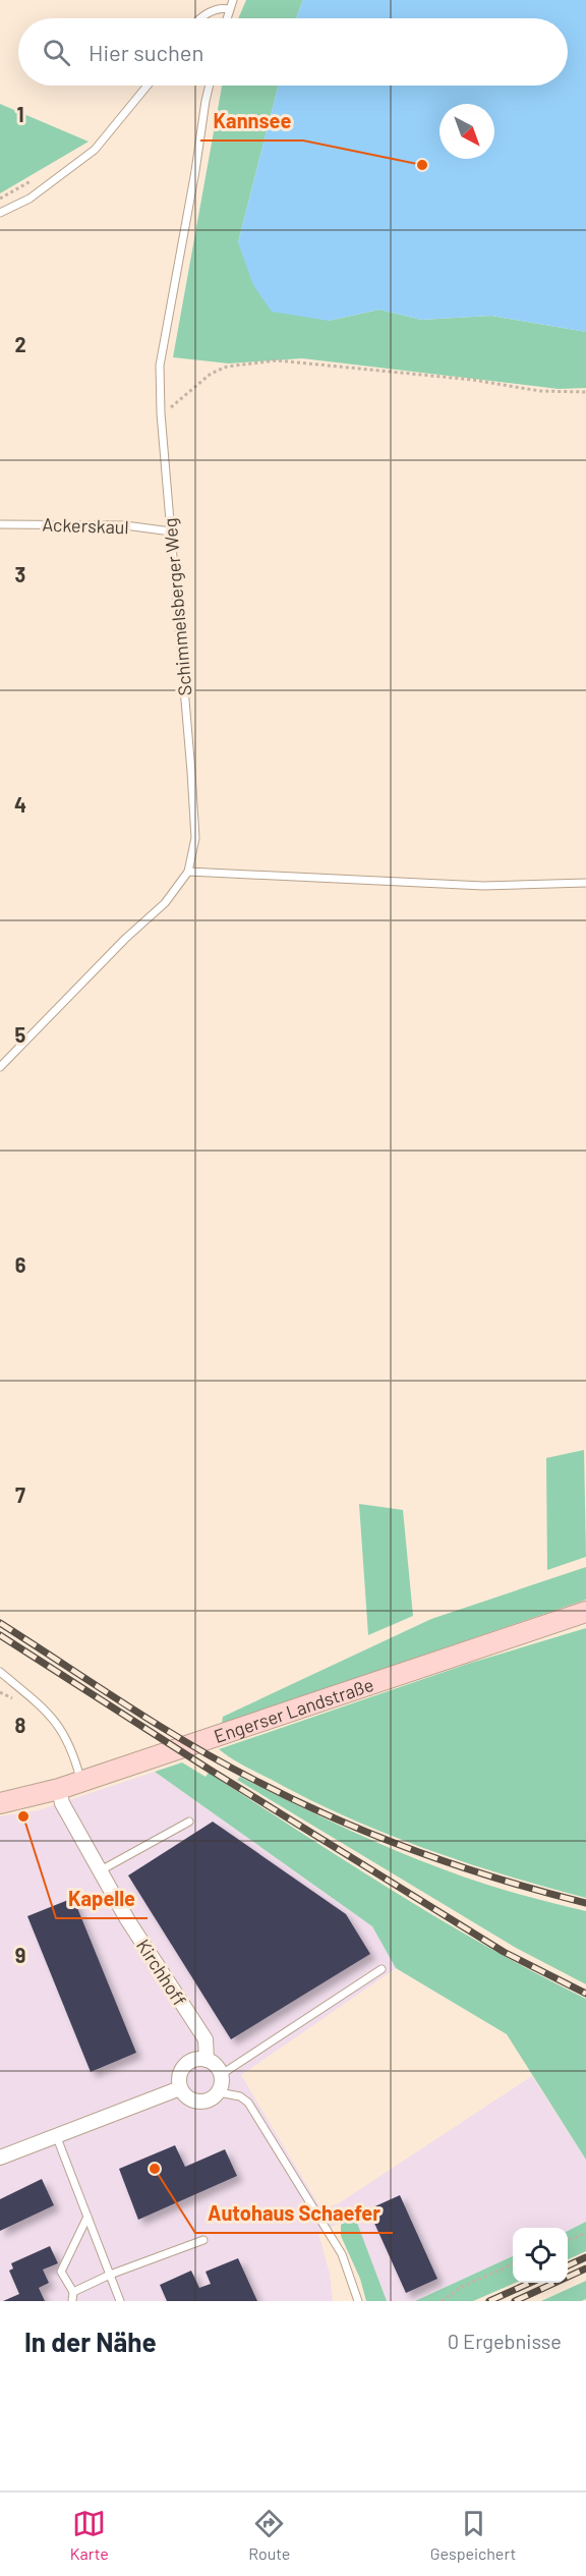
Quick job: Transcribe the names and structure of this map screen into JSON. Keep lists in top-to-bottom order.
{
  "streets": {
    "main road": ["Engerser Landstraße"],
    "street": ["Kirchhoff"],
    "lane": ["Ackerskaul", "Schimmelsberger Weg"]
  },
  "crossings": [
    ["Ackerskaul", "Schimmelsberger Weg"],
    ["Engerser Landstraße", "Kirchhoff"]
  ],
  "places": ["Kannsee", "Kapelle", "Autohaus Schaefer"],
  "north": "bottom right",
  "page": {
    "search": "Hier suchen",
    "heading": ["In der Nähe", "0 Ergebnisse"],
    "nav": ["Karte", "Route", "Gespeichert"]
  },
  "grid": {
    "rows": [
      "1",
      "2",
      "3",
      "4",
      "5",
      "6",
      "7",
      "8",
      "9"
    ]
  }
}
